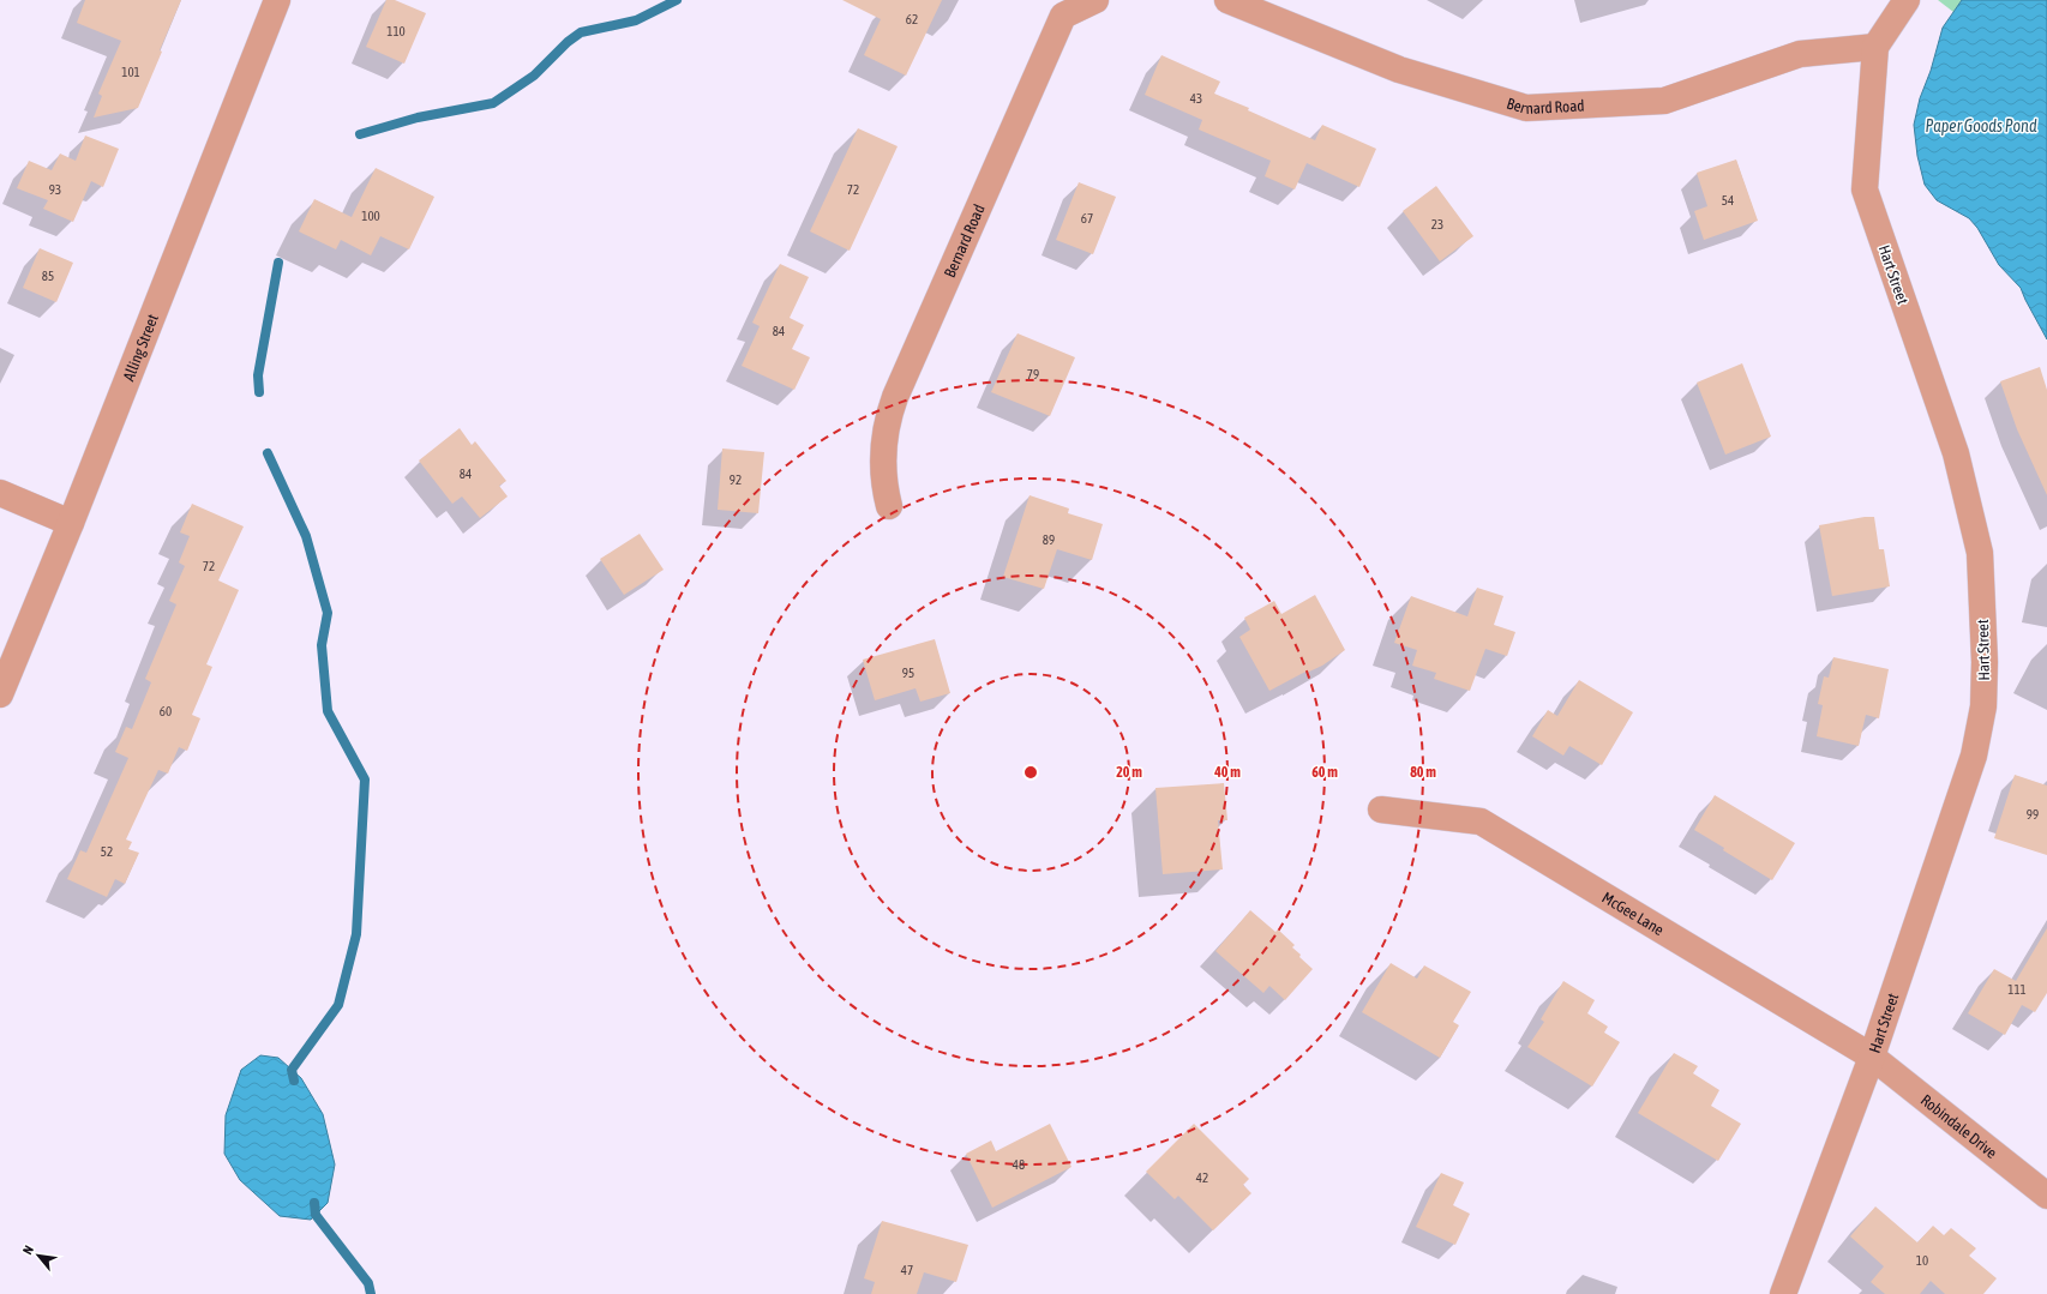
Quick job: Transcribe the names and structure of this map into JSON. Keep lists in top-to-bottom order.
{
  "streets": {
    "street": [
      "Bernard Road",
      "Hart Street",
      "Alling Street",
      "McGee Lane",
      "Robindale Drive"
    ]
  },
  "crossings": [
    ["Bernard Road", "Hart Street"],
    ["Hart Street", "McGee Lane"],
    ["Hart Street", "Robindale Drive"],
    ["McGee Lane", "Robindale Drive"]
  ],
  "water": ["Paper Goods Pond"],
  "house_numbers": [
    "62",
    "110",
    "101",
    "43",
    "93",
    "72",
    "54",
    "100",
    "67",
    "23",
    "85",
    "84",
    "79",
    "84",
    "92",
    "89",
    "72",
    "95",
    "60",
    "99",
    "52",
    "111",
    "48",
    "42",
    "10",
    "47"
  ],
  "north": "top left",
  "rings": [
    "20 m",
    "40 m",
    "60 m",
    "80 m"
  ]
}
